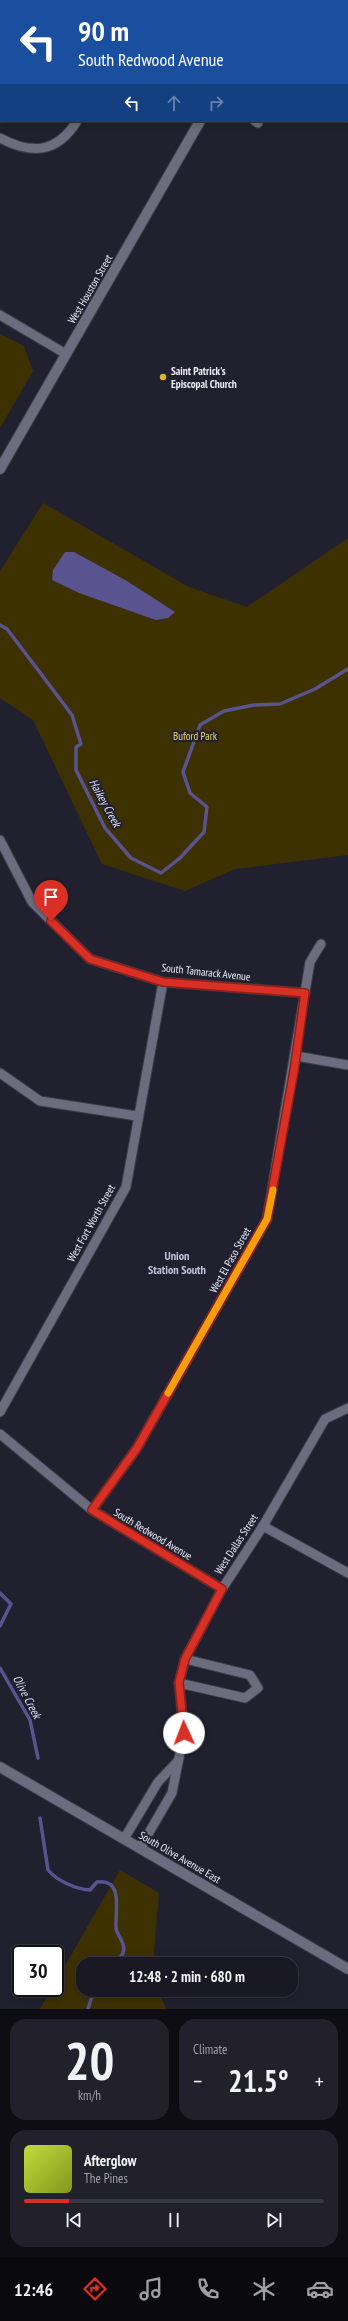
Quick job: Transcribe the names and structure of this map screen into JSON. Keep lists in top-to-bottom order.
{
  "streets": {
    "street": [
      "West Houston Street",
      "South Tamarack Avenue",
      "West Fort Worth Street",
      "West El Paso Street",
      "South Redwood Avenue",
      "West Dallas Street",
      "South Olive Avenue East"
    ]
  },
  "crossings": [
    ["South Tamarack Avenue", "West Fort Worth Street"],
    ["South Tamarack Avenue", "West El Paso Street"],
    ["West El Paso Street", "South Redwood Avenue"],
    ["South Redwood Avenue", "West Dallas Street"],
    ["West Dallas Street", "South Olive Avenue East"]
  ],
  "districts": ["Union Station South"],
  "water": ["Haikey Creek", "Olive Creek"],
  "parks": ["Buford Park"],
  "places": ["Saint Patrick's Episcopal Church"],
  "page": {
    "turn": ["90 m", "South Redwood Avenue"],
    "limit": "30",
    "trip": "12:48 · 2 min · 680 m",
    "tile": [
      ["20", "km/h"],
      "Climate"
    ],
    "heat": ["−", "21.5°", "+"],
    "song": ["Afterglow", "The Pines"],
    "tabs": "12:46"
  }
}
